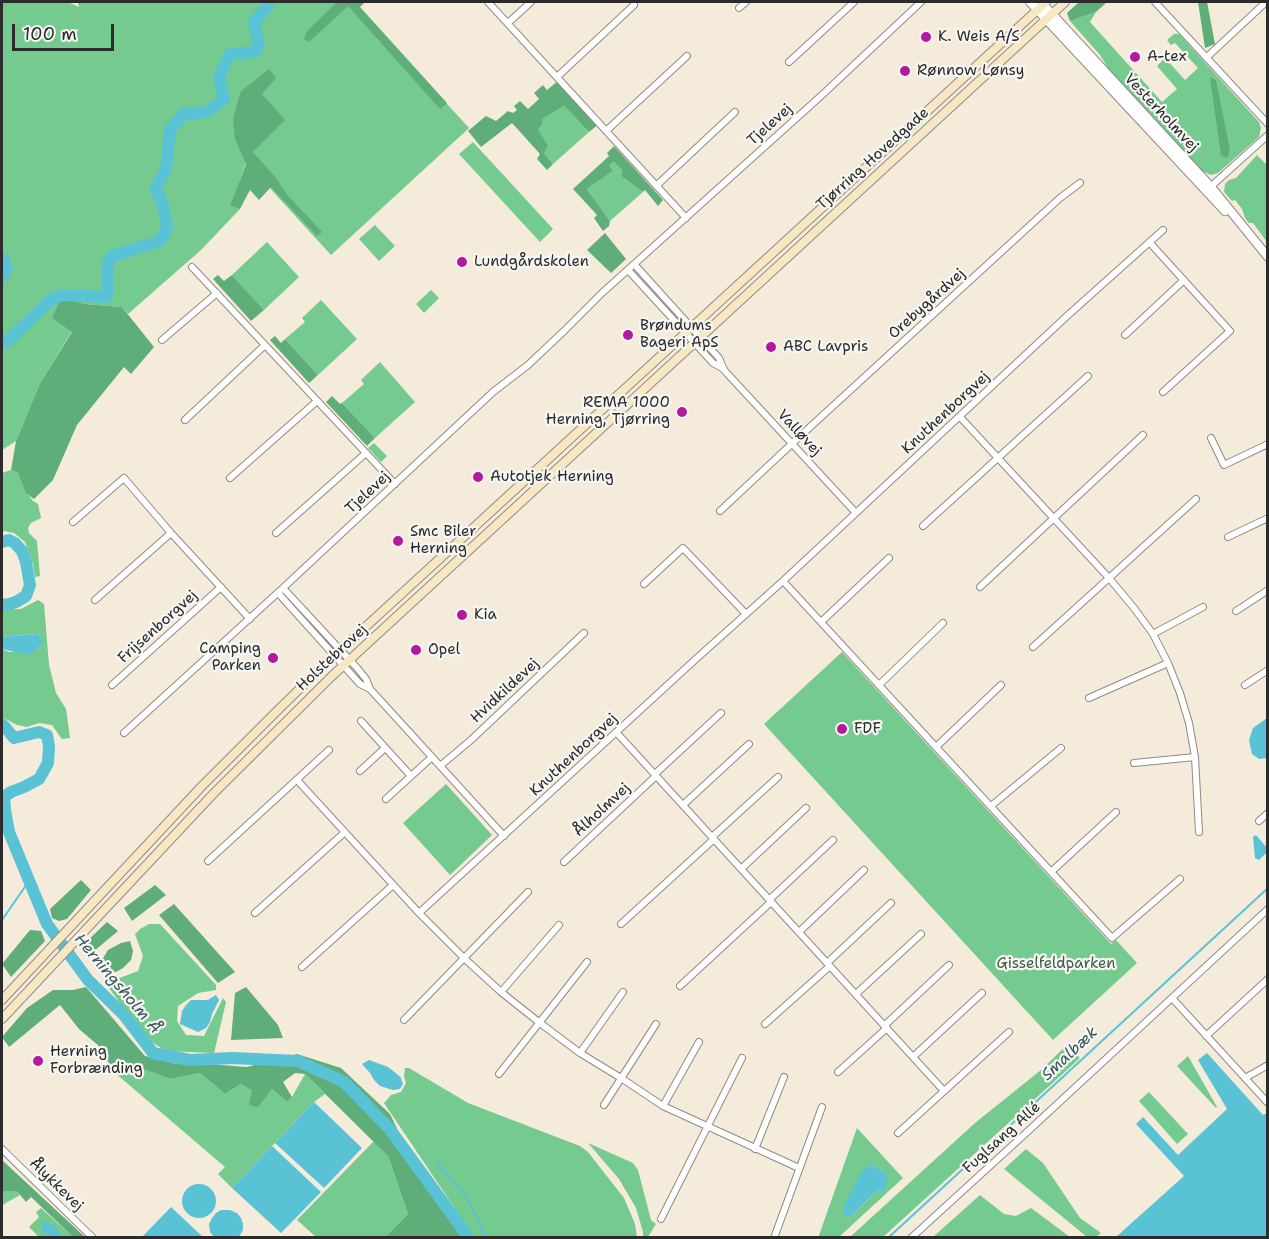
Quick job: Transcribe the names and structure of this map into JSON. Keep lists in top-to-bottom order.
{
  "streets": {
    "main road": ["Tjørring Hovedgade", "Holstebrovej"],
    "street": [
      "Vesterholmvej",
      "Tjelevej",
      "Orebygårdvej",
      "Knuthenborgvej",
      "Valløvej",
      "Frijsenborgvej",
      "Hvidkildevej",
      "Ålholmvej",
      "Fuglsang Allé",
      "Ålykkevej"
    ]
  },
  "crossings": [
    ["Vesterholmvej", "Tjørring Hovedgade"],
    ["Tjørring Hovedgade", "Valløvej"],
    ["Tjørring Hovedgade", "Holstebrovej"],
    ["Orebygårdvej", "Valløvej"],
    ["Knuthenborgvej", "Valløvej"],
    ["Valløvej", "Holstebrovej"]
  ],
  "water": ["Herningsholm Å", "Smalbæk"],
  "parks": ["Gisselfeldparken"],
  "places": [
    "K. Weis A/S",
    "A-tex",
    "Rønnow Lønsy",
    "Lundgårdskolen",
    "Brøndums Bageri ApS",
    "ABC Lavpris",
    "REMA 1000 Herning, Tjørring",
    "Autotjek Herning",
    "Smc Biler Herning",
    "Kia",
    "Opel",
    "Camping Parken",
    "FDF",
    "Herning Forbrænding"
  ],
  "scale_bar": "100 m"
}
